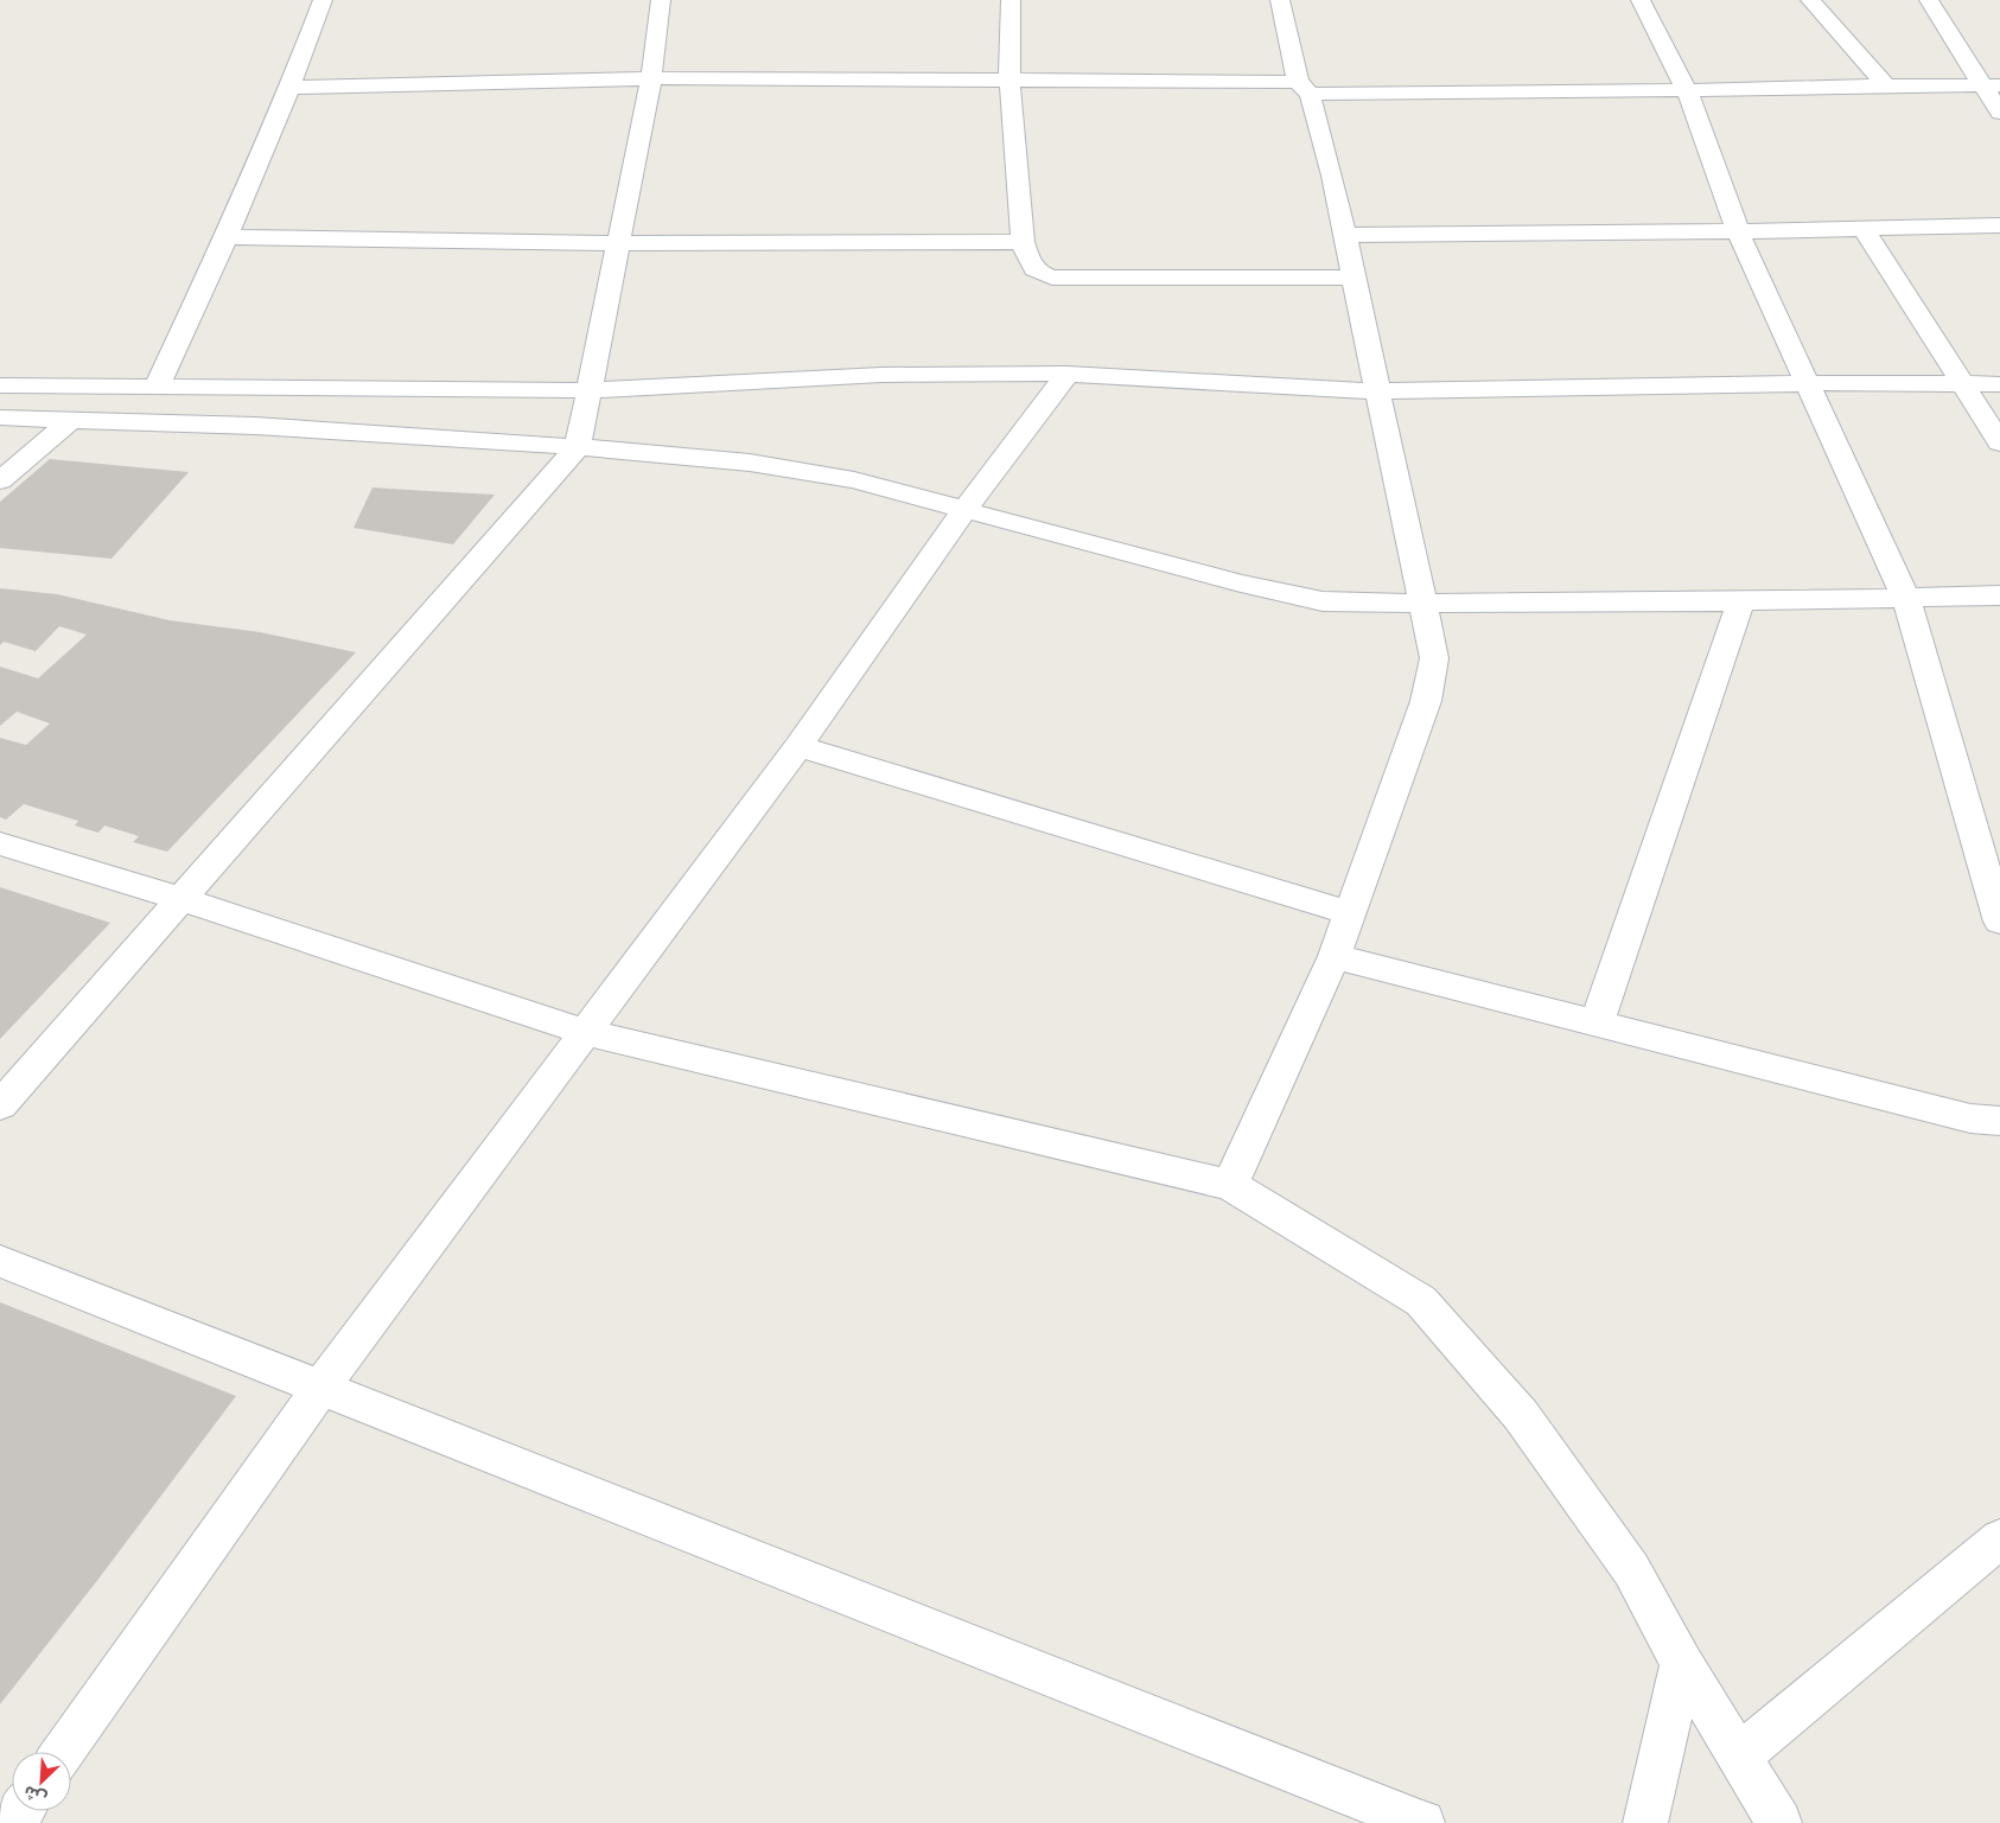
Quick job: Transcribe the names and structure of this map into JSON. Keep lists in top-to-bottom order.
{
  "north": "bottom left"
}
